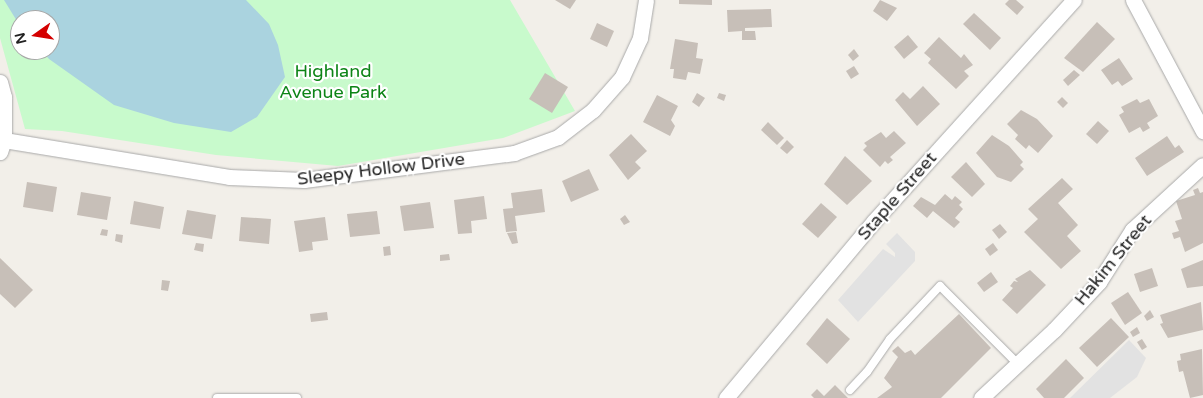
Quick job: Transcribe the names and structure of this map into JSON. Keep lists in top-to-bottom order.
{
  "streets": {
    "street": ["Sleepy Hollow Drive", "Staple Street", "Hakim Street"]
  },
  "parks": ["Highland Avenue Park"],
  "north": "left"
}
